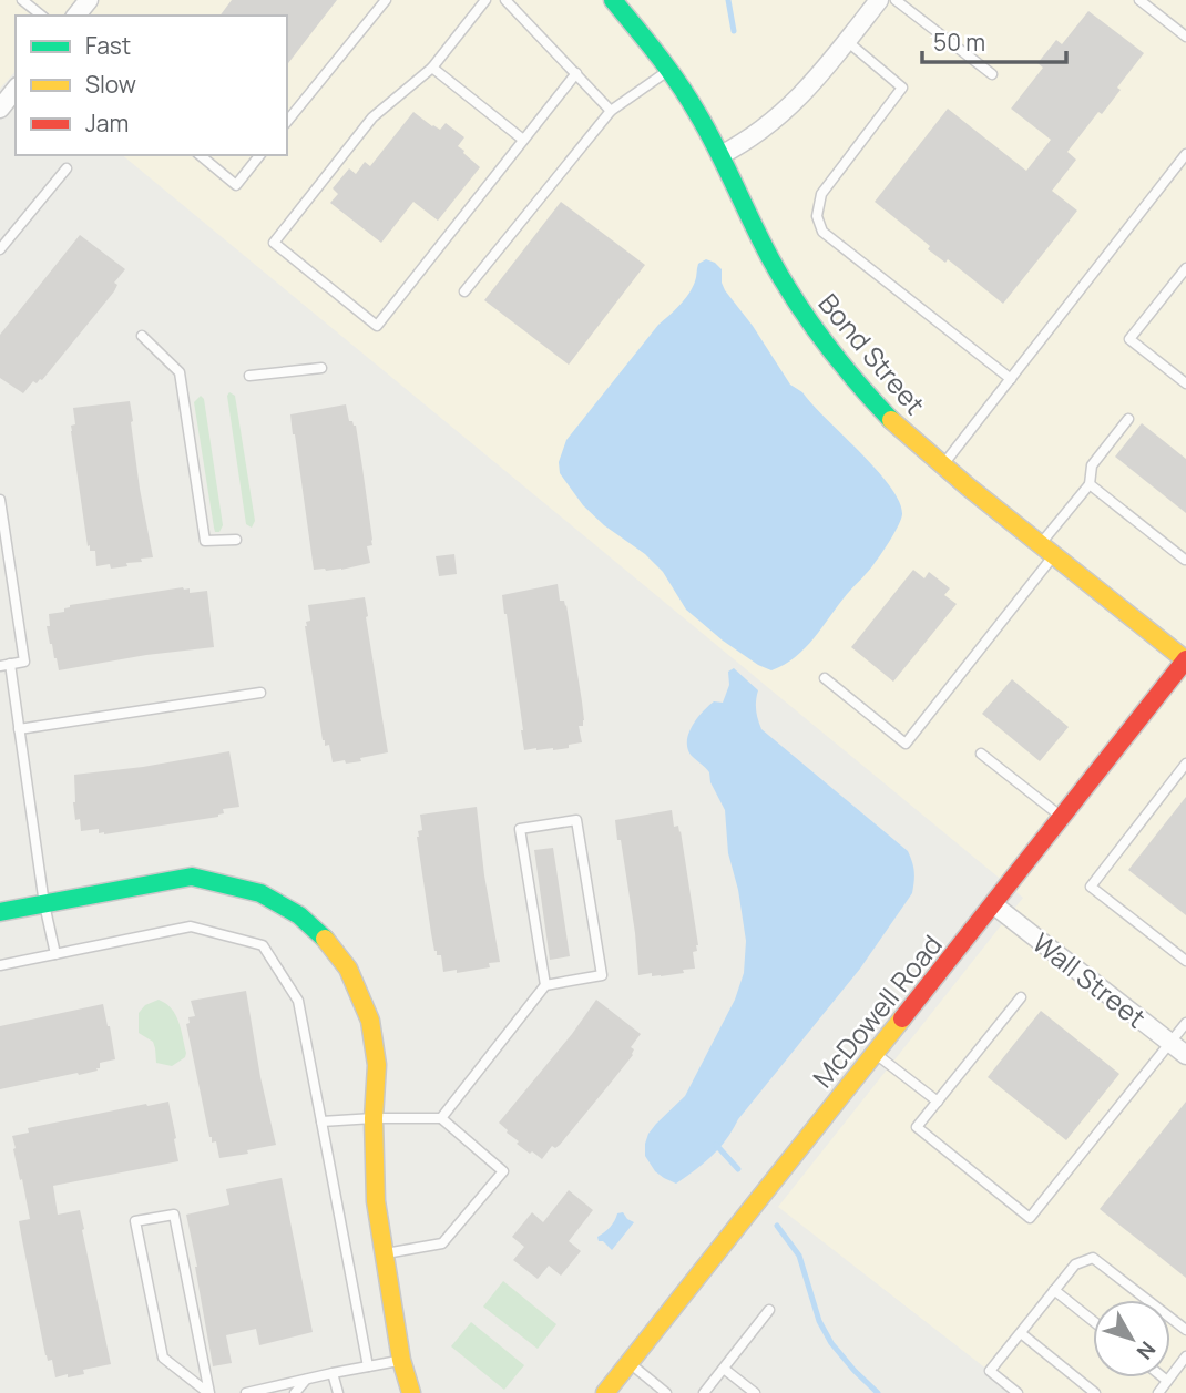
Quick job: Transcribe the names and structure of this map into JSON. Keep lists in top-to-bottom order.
{
  "streets": {
    "street": ["Bond Street", "Wall Street", "McDowell Road"]
  },
  "crossings": [
    ["Bond Street", "McDowell Road"],
    ["Wall Street", "McDowell Road"]
  ],
  "legend": ["Fast", "Slow", "Jam"],
  "scale_bar": "50 m",
  "north": "bottom right"
}
